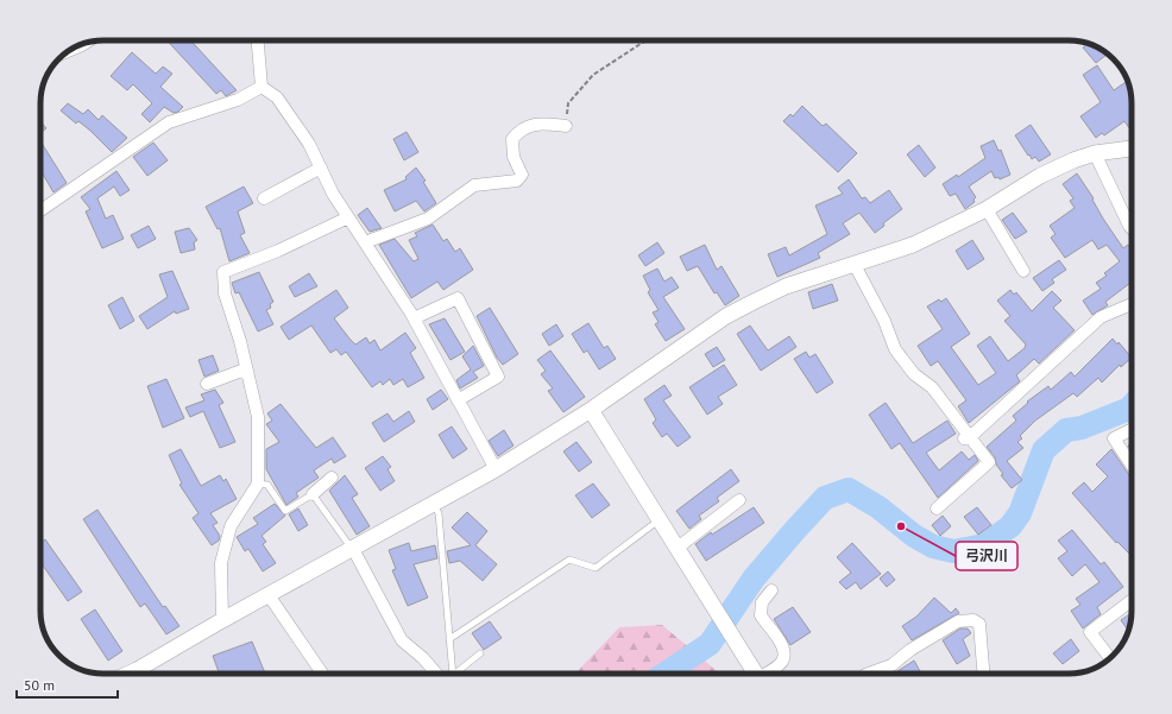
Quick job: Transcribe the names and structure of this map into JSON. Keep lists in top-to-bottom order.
{
  "places": ["弓沢川"],
  "scale_bar": "50 m"
}
